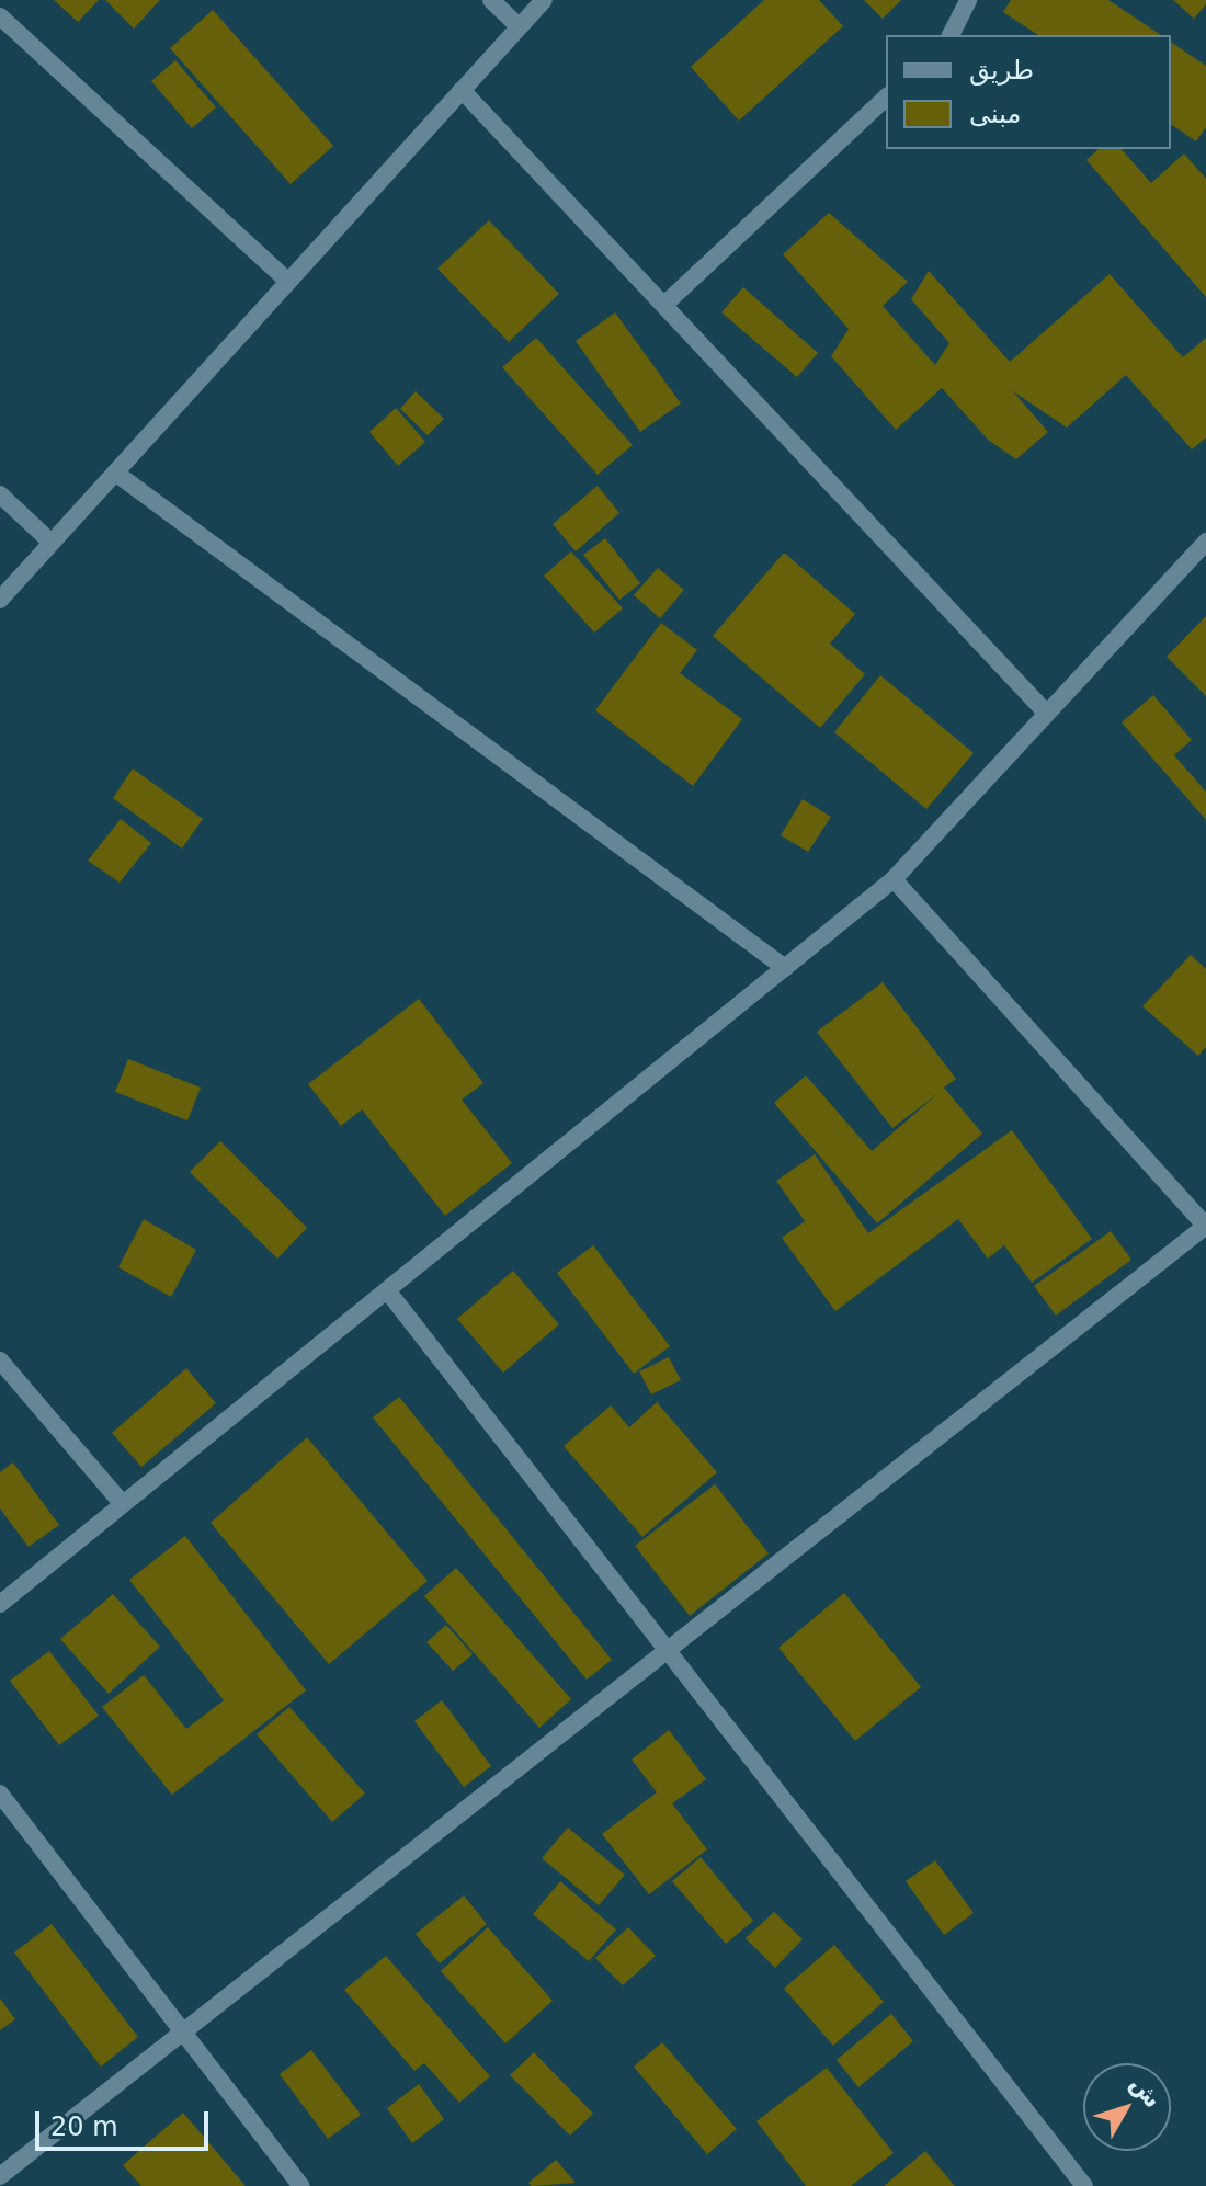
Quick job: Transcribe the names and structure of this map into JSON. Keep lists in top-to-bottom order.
{
  "legend": ["طريق", "مبنى"],
  "scale_bar": "20 m",
  "north": "top right"
}
